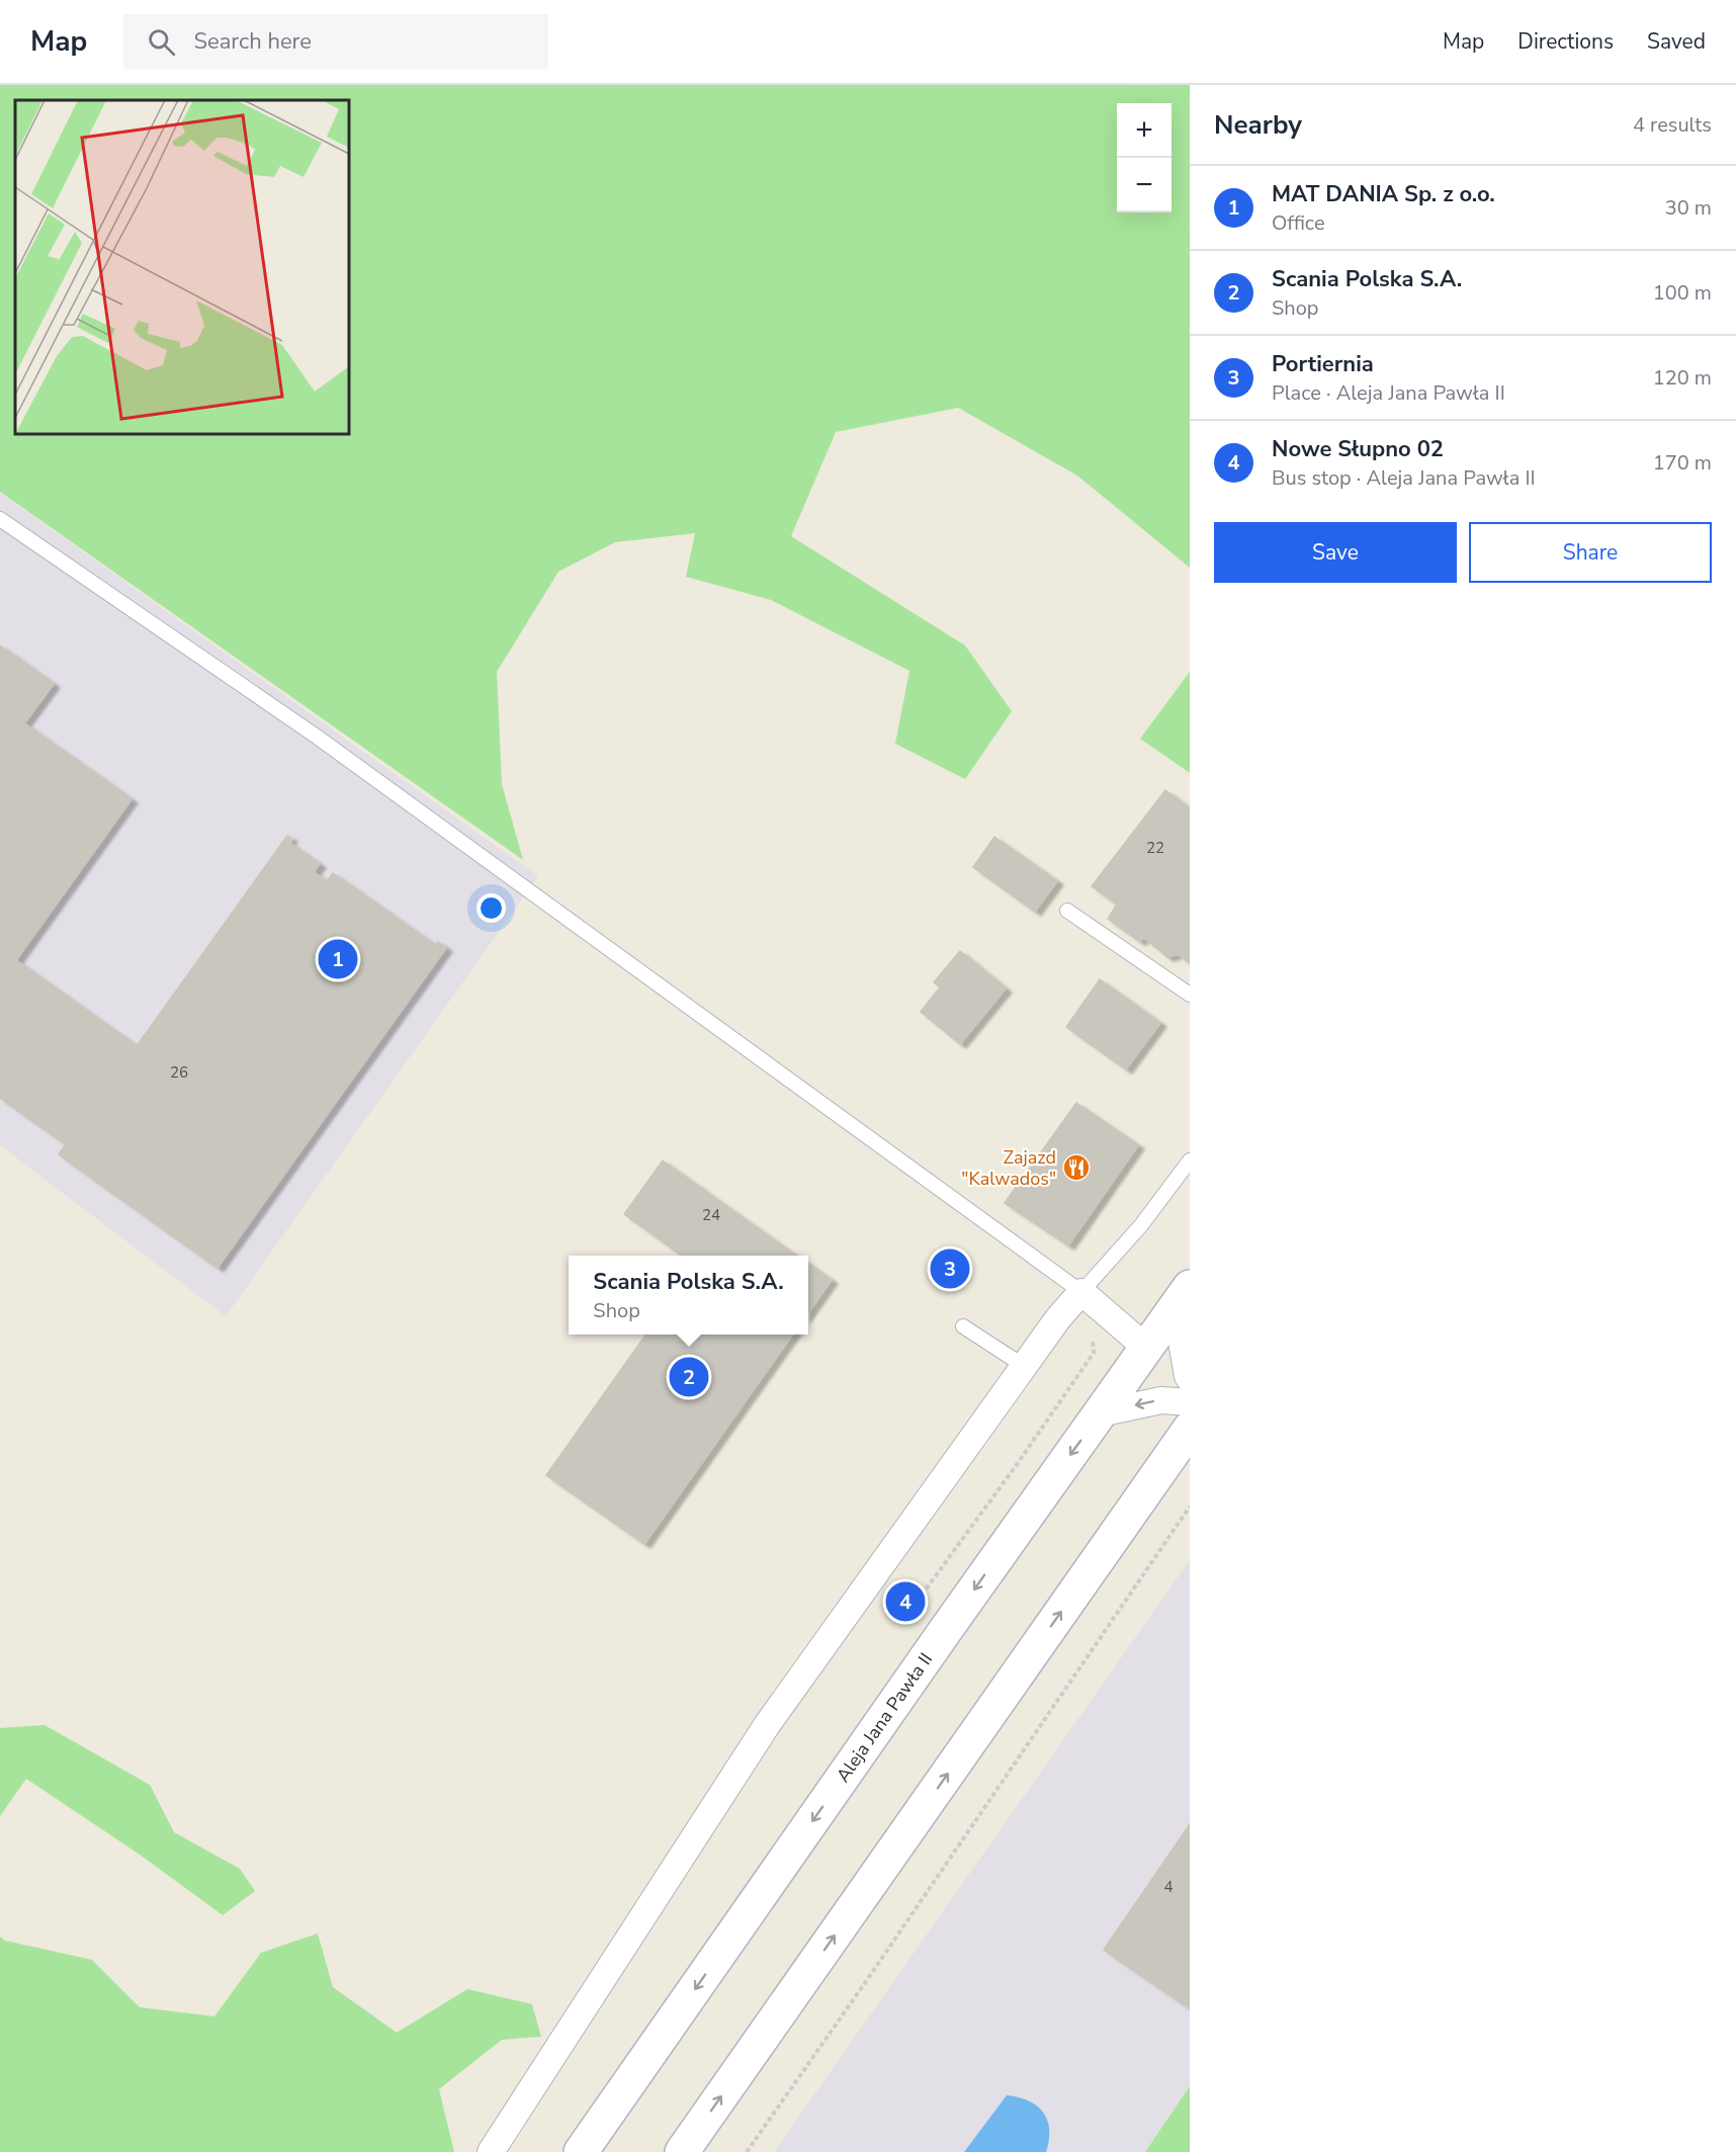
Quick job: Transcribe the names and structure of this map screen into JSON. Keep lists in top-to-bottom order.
{
  "streets": {
    "main road": ["Aleja Jana Pawła II"]
  },
  "places": {
    "restaurant": ["Zajazd \"Kalwados\""]
  },
  "house_numbers": [
    "22",
    "26",
    "24",
    "4"
  ],
  "page": {
    "header": "Map",
    "search": "Search here",
    "nav": ["Map", "Directions", "Saved"],
    "heading": ["Nearby", "4 results"],
    "map_buttons": ["+", "−"],
    "list": [
      {
        "mark": "1",
        "name": "MAT DANIA Sp. z o.o.",
        "note": "Office",
        "value": "30 m"
      },
      {
        "mark": "2",
        "name": "Scania Polska S.A.",
        "note": "Shop",
        "value": "100 m"
      },
      {
        "mark": "3",
        "name": "Portiernia",
        "note": "Place · Aleja Jana Pawła II",
        "value": "120 m"
      },
      {
        "mark": "4",
        "name": "Nowe Słupno 02",
        "note": "Bus stop · Aleja Jana Pawła II",
        "value": "170 m"
      }
    ],
    "buttons": ["Save", "Share"],
    "pins": [
      "1",
      "3",
      "2",
      "4"
    ],
    "popup": ["Scania Polska S.A.", "Shop"]
  }
}
